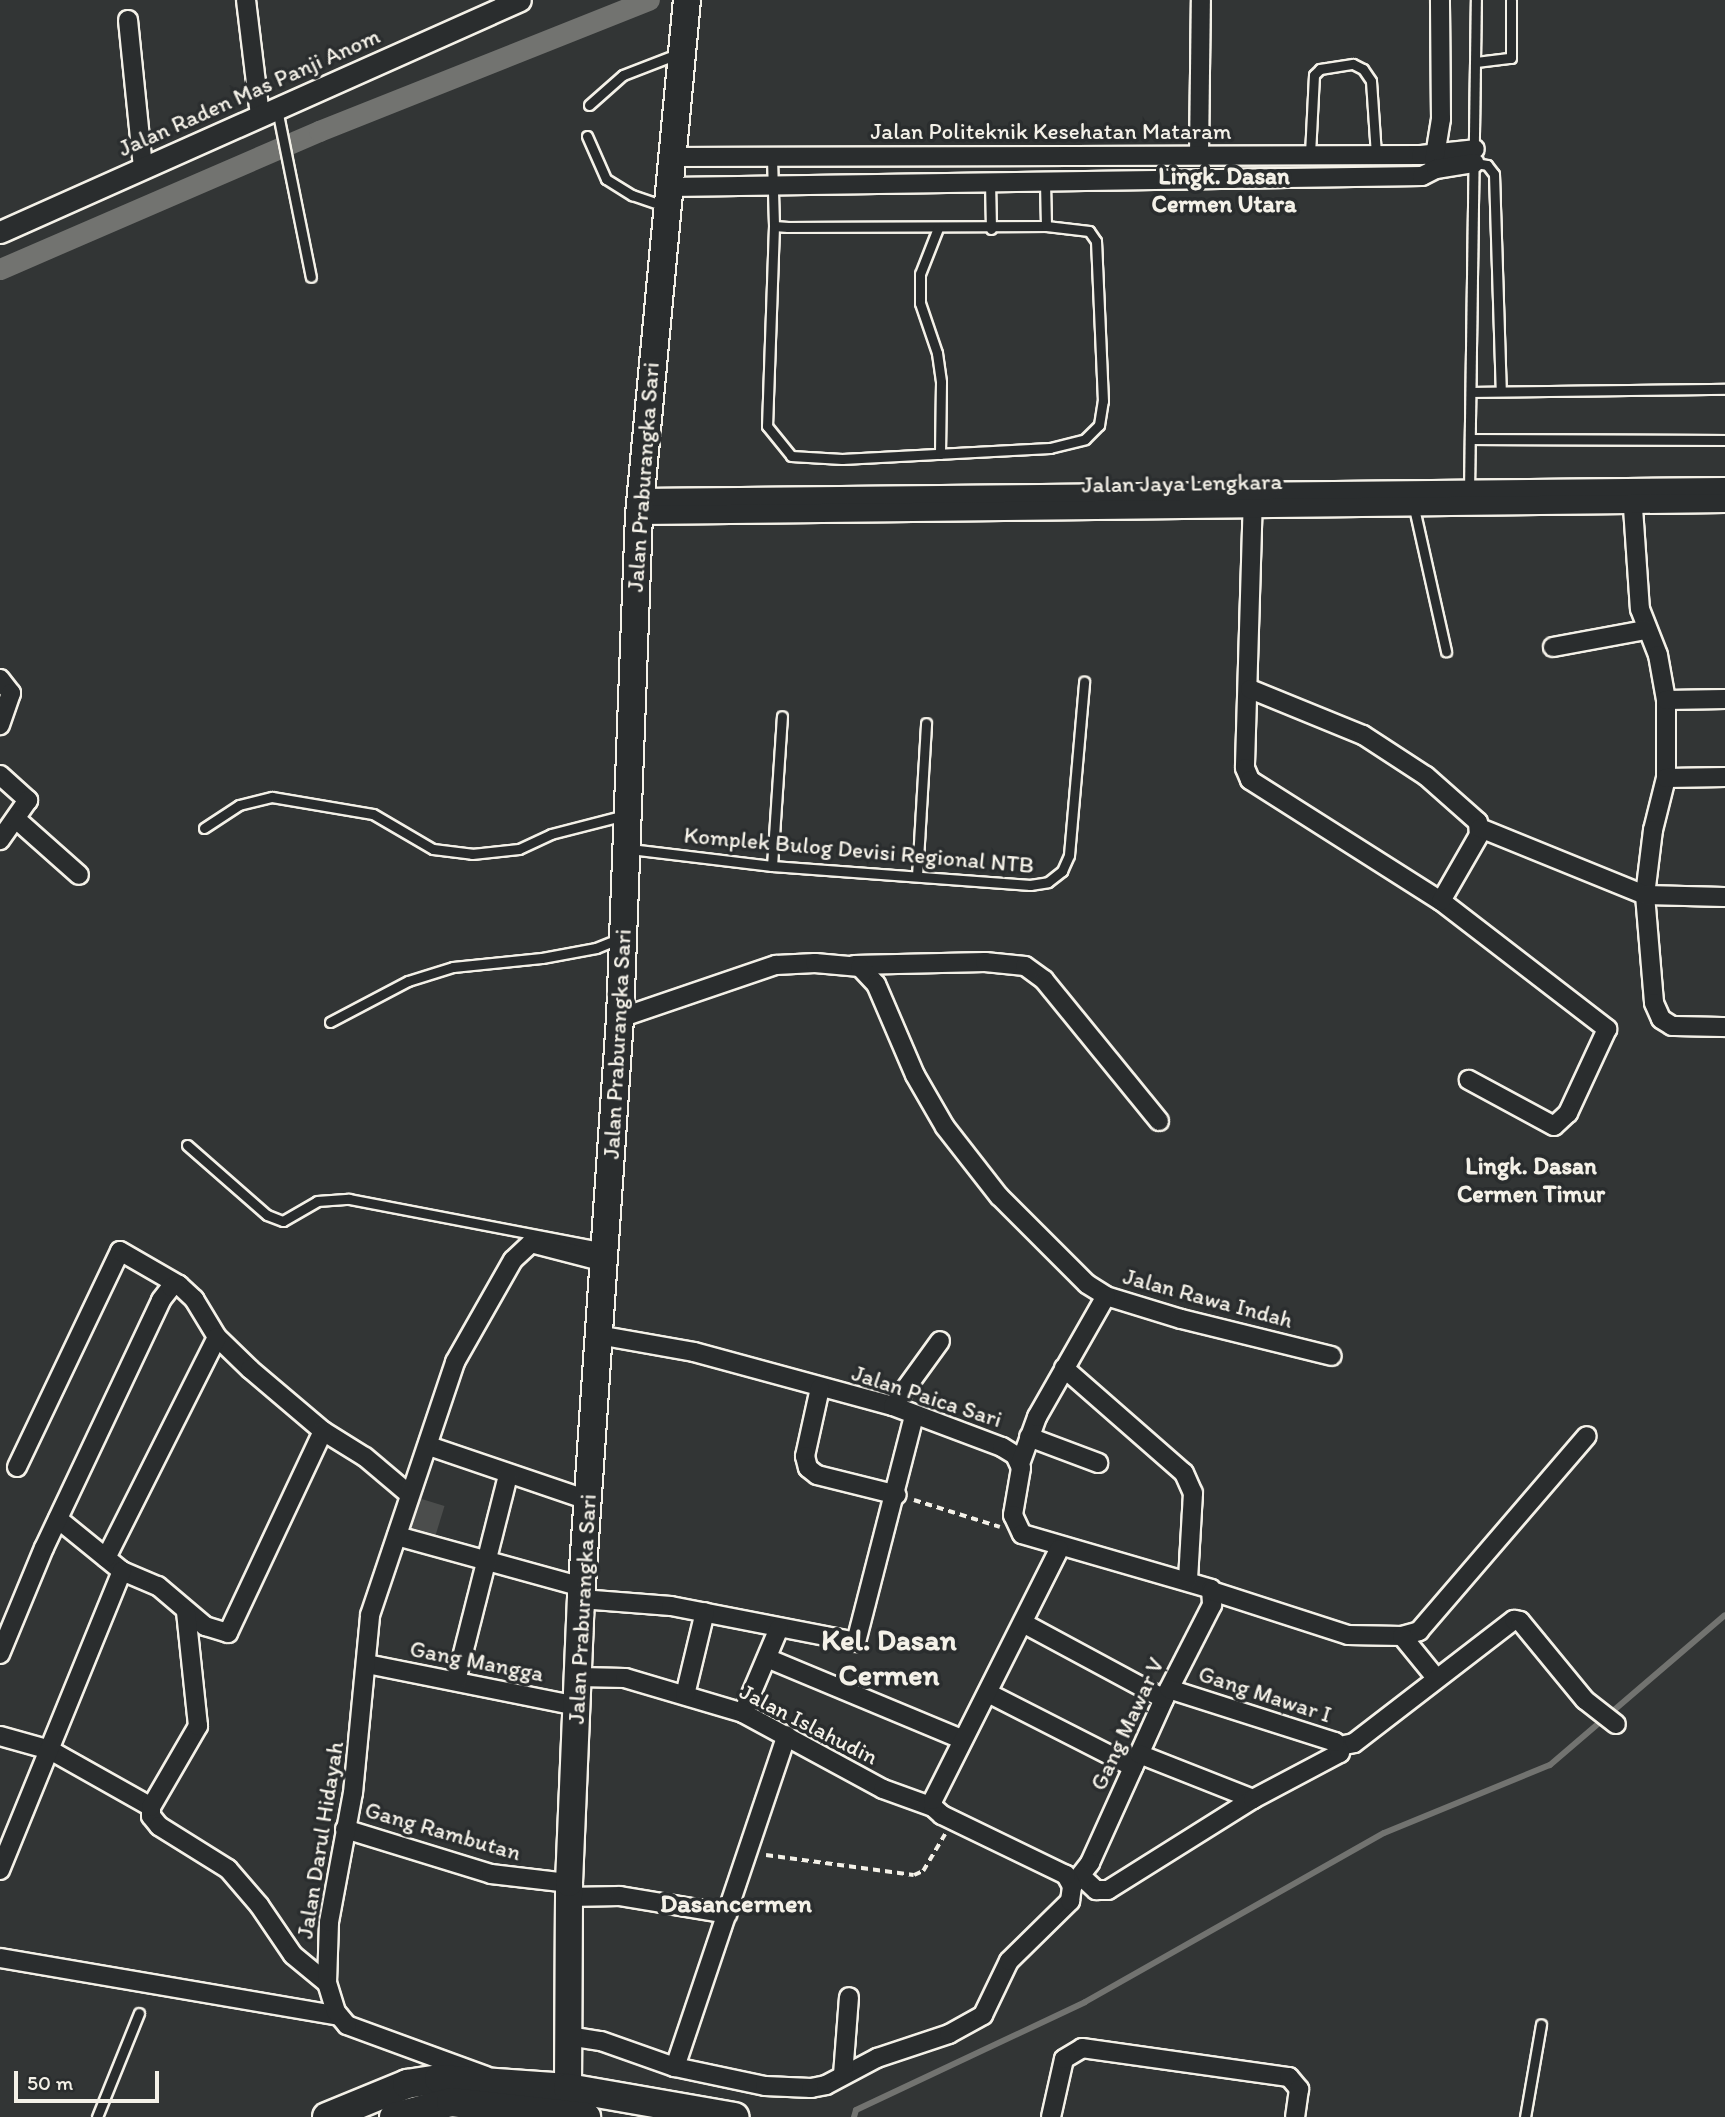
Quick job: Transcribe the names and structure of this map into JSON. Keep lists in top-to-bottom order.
{
  "streets": {
    "main road": ["Jalan Praburangka Sari"],
    "street": [
      "Jalan Raden Mas Panji Anom",
      "Jalan Politeknik Kesehatan Mataram",
      "Jalan Jaya Lengkara",
      "Jalan Rawa Indah",
      "Jalan Paica Sari",
      "Gang Mangga",
      "Gang Mawar I",
      "Jalan Islahudin",
      "Gang Mawar V",
      "Gang Rambutan",
      "Jalan Darul Hidayah"
    ],
    "lane": ["Komplek Bulog Devisi Regional NTB"]
  },
  "crossings": [
    ["Jalan Politeknik Kesehatan Mataram", "Jalan Praburangka Sari"],
    ["Jalan Praburangka Sari", "Jalan Jaya Lengkara"],
    ["Jalan Praburangka Sari", "Komplek Bulog Devisi Regional NTB"],
    ["Jalan Praburangka Sari", "Jalan Paica Sari"],
    ["Jalan Praburangka Sari", "Gang Mangga"],
    ["Jalan Praburangka Sari", "Jalan Islahudin"],
    ["Jalan Praburangka Sari", "Gang Mawar V"],
    ["Jalan Praburangka Sari", "Gang Rambutan"],
    ["Jalan Praburangka Sari", "Jalan Darul Hidayah"],
    ["Gang Mangga", "Jalan Darul Hidayah"],
    ["Gang Mawar I", "Gang Mawar V"],
    ["Jalan Islahudin", "Gang Mawar V"],
    ["Gang Rambutan", "Jalan Darul Hidayah"]
  ],
  "districts": [
    "Lingk. Dasan Cermen Utara",
    "Lingk. Dasan Cermen Timur",
    "Kel. Dasan Cermen",
    "Dasancermen"
  ],
  "scale_bar": "50 m"
}
